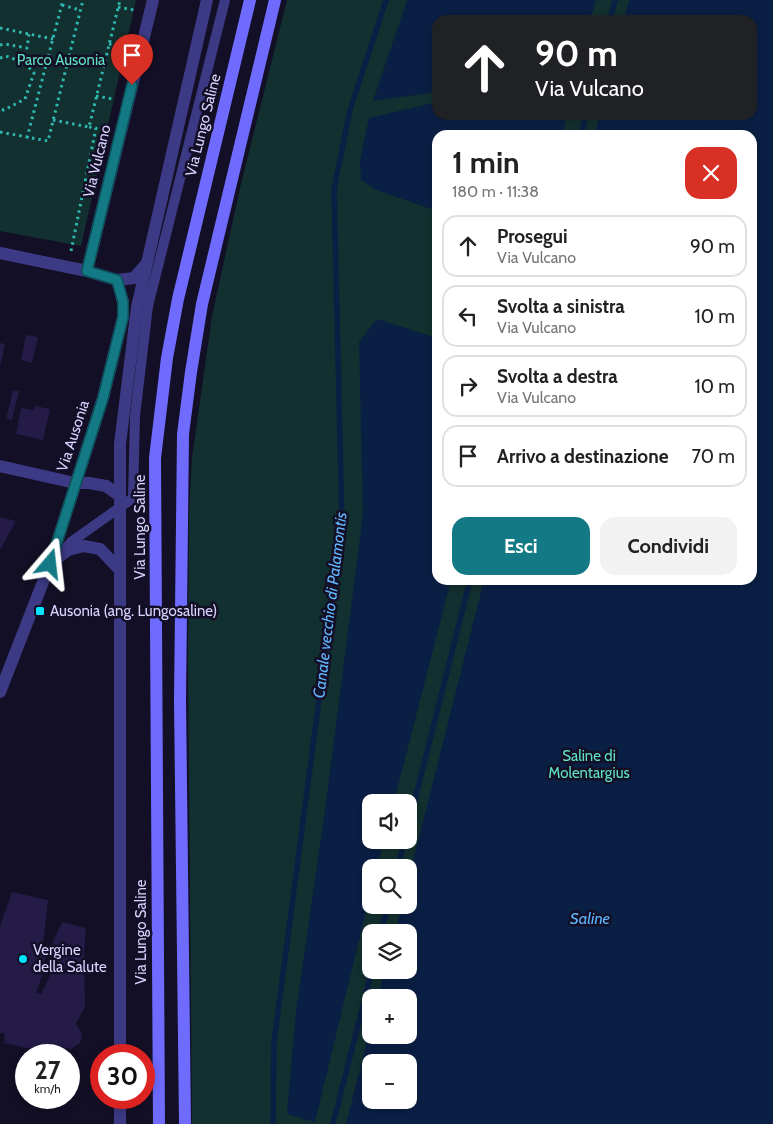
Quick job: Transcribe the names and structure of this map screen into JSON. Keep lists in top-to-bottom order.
{
  "streets": {
    "main road": ["Via Lungo Saline"],
    "street": ["Via Vulcano", "Via Ausonia"]
  },
  "crossings": [
    ["Via Lungo Saline", "Via Ausonia"]
  ],
  "water": ["Canale vecchio di Palamontis", "Saline"],
  "parks": ["Parco Ausonia", "Saline di Molentargius"],
  "places": {
    "transit": ["Ausonia (ang. Lungosaline)"],
    "other": ["Vergine della Salute"]
  },
  "page": {
    "turn": ["90 m", "Via Vulcano"],
    "heading": ["1 min", "180 m · 11:38"],
    "list": [
      {
        "name": "Prosegui",
        "note": "Via Vulcano",
        "value": "90 m"
      },
      {
        "name": "Svolta a sinistra",
        "note": "Via Vulcano",
        "value": "10 m"
      },
      {
        "name": "Svolta a destra",
        "note": "Via Vulcano",
        "value": "10 m"
      },
      {
        "name": "Arrivo a destinazione",
        "value": "70 m"
      }
    ],
    "buttons": ["Esci", "Condividi"],
    "map_buttons": ["+", "−"],
    "speed": "27 km/h",
    "limit": "30"
  }
}
